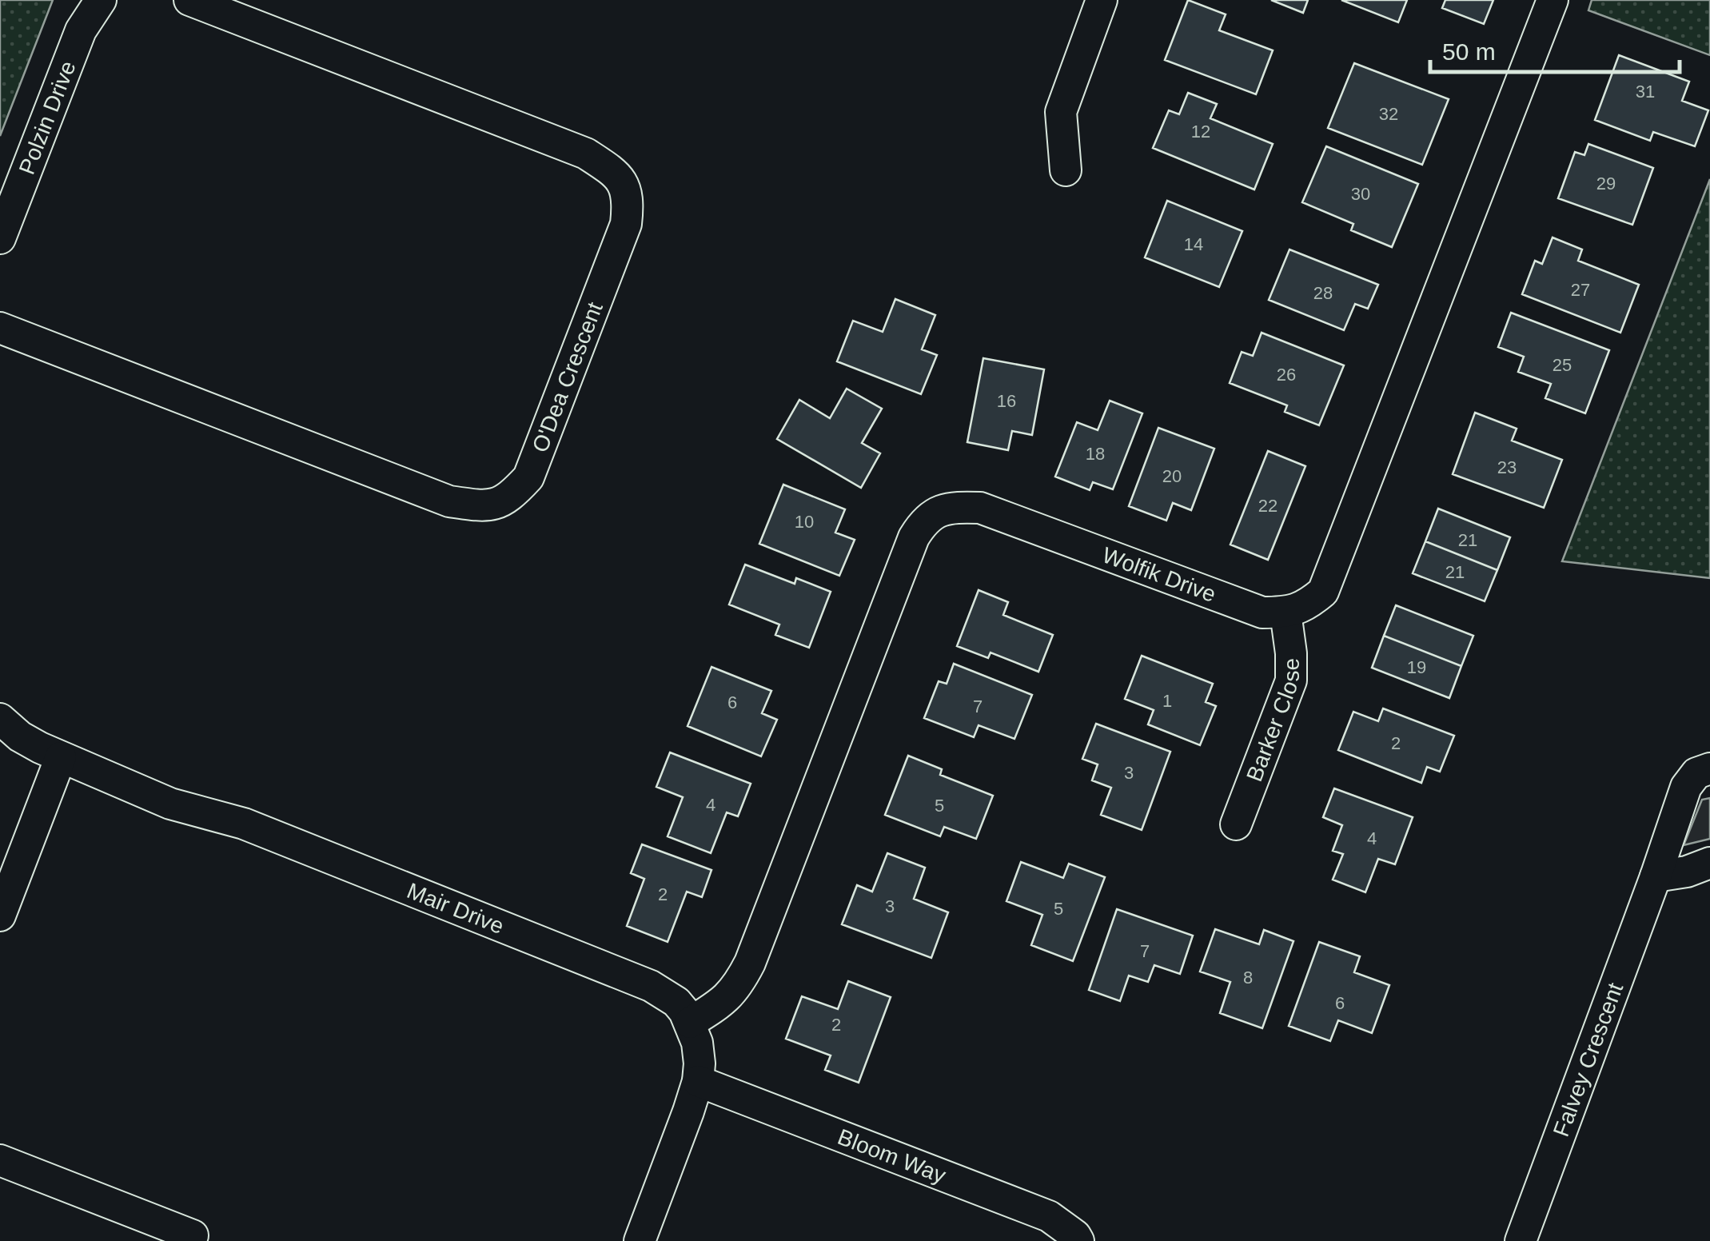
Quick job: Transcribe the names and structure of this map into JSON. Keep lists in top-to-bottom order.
{
  "streets": {
    "street": [
      "Polzin Drive",
      "O'Dea Crescent",
      "Wolfik Drive",
      "Barker Close",
      "Mair Drive",
      "Falvey Crescent",
      "Bloom Way"
    ]
  },
  "crossings": [
    ["Wolfik Drive", "Barker Close"],
    ["Wolfik Drive", "Mair Drive"]
  ],
  "house_numbers": [
    "31",
    "32",
    "12",
    "29",
    "30",
    "14",
    "27",
    "28",
    "25",
    "26",
    "16",
    "18",
    "23",
    "20",
    "22",
    "10",
    "21",
    "21",
    "19",
    "1",
    "6",
    "7",
    "2",
    "3",
    "4",
    "5",
    "4",
    "2",
    "3",
    "5",
    "7",
    "8",
    "6",
    "2"
  ],
  "scale_bar": "50 m"
}
